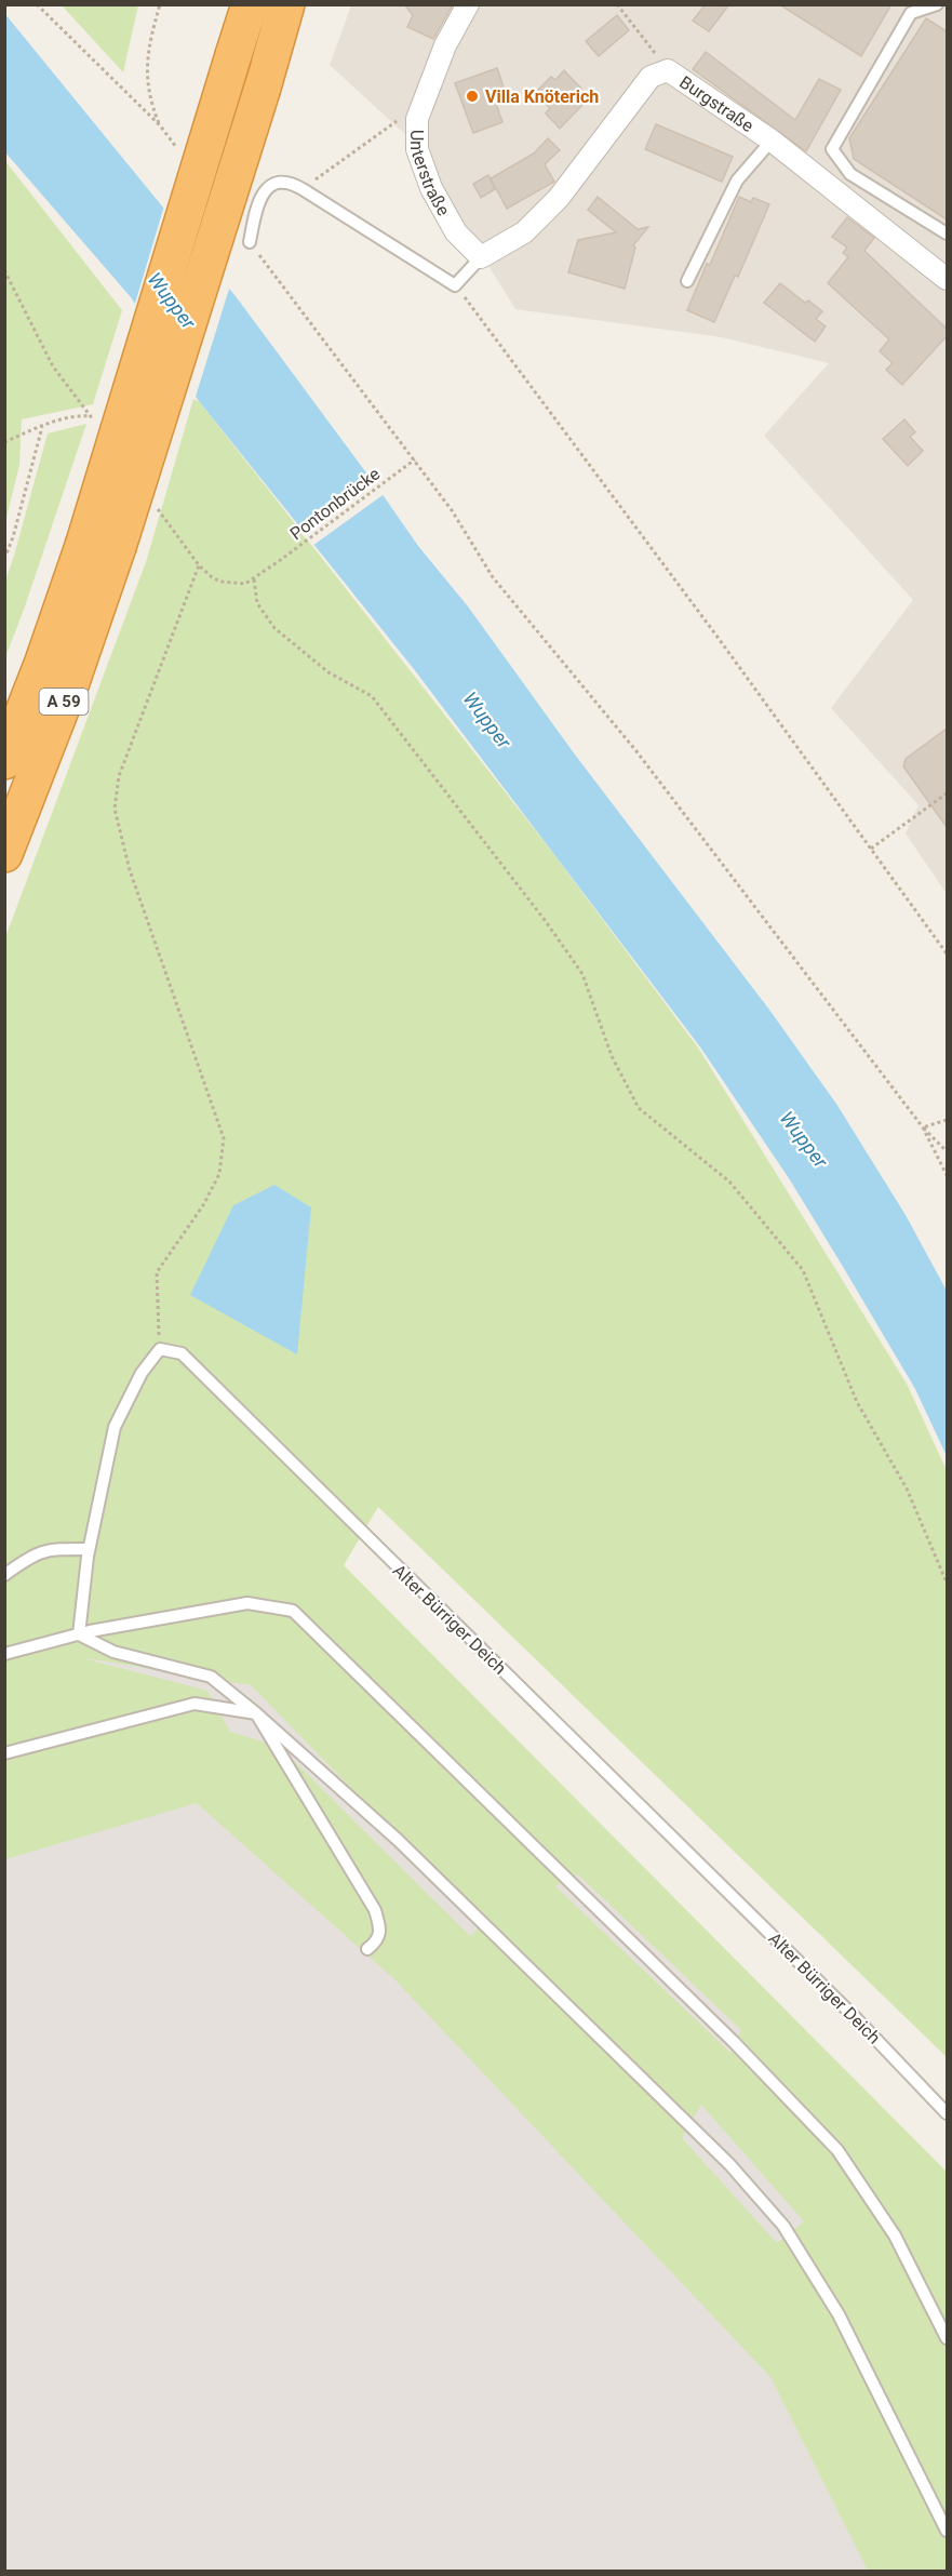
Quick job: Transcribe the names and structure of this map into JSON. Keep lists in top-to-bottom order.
{
  "streets": {
    "highway": ["A 59"],
    "street": ["Burgstraße", "Unterstraße"],
    "lane": ["Alter Bürriger Deich"],
    "path": ["Pontonbrücke"]
  },
  "crossings": [
    ["Burgstraße", "Unterstraße"]
  ],
  "water": ["Wupper"],
  "places": ["Villa Knöterich"]
}
